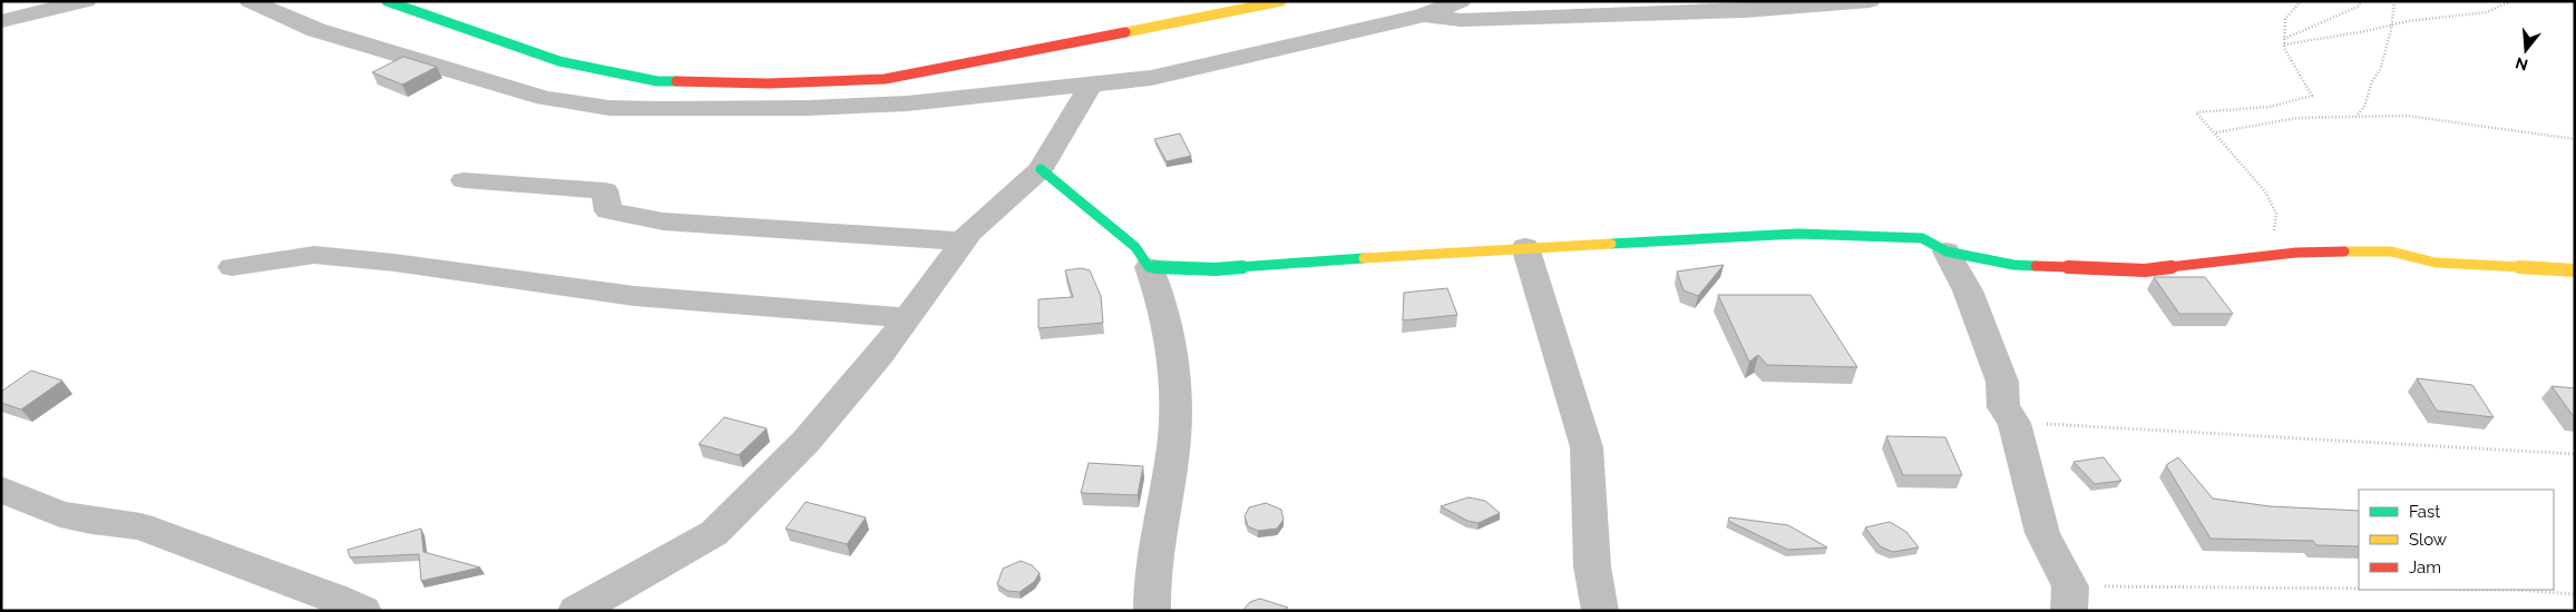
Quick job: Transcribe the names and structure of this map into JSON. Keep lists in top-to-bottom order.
{
  "legend": ["Fast", "Slow", "Jam"],
  "north": "bottom"
}
